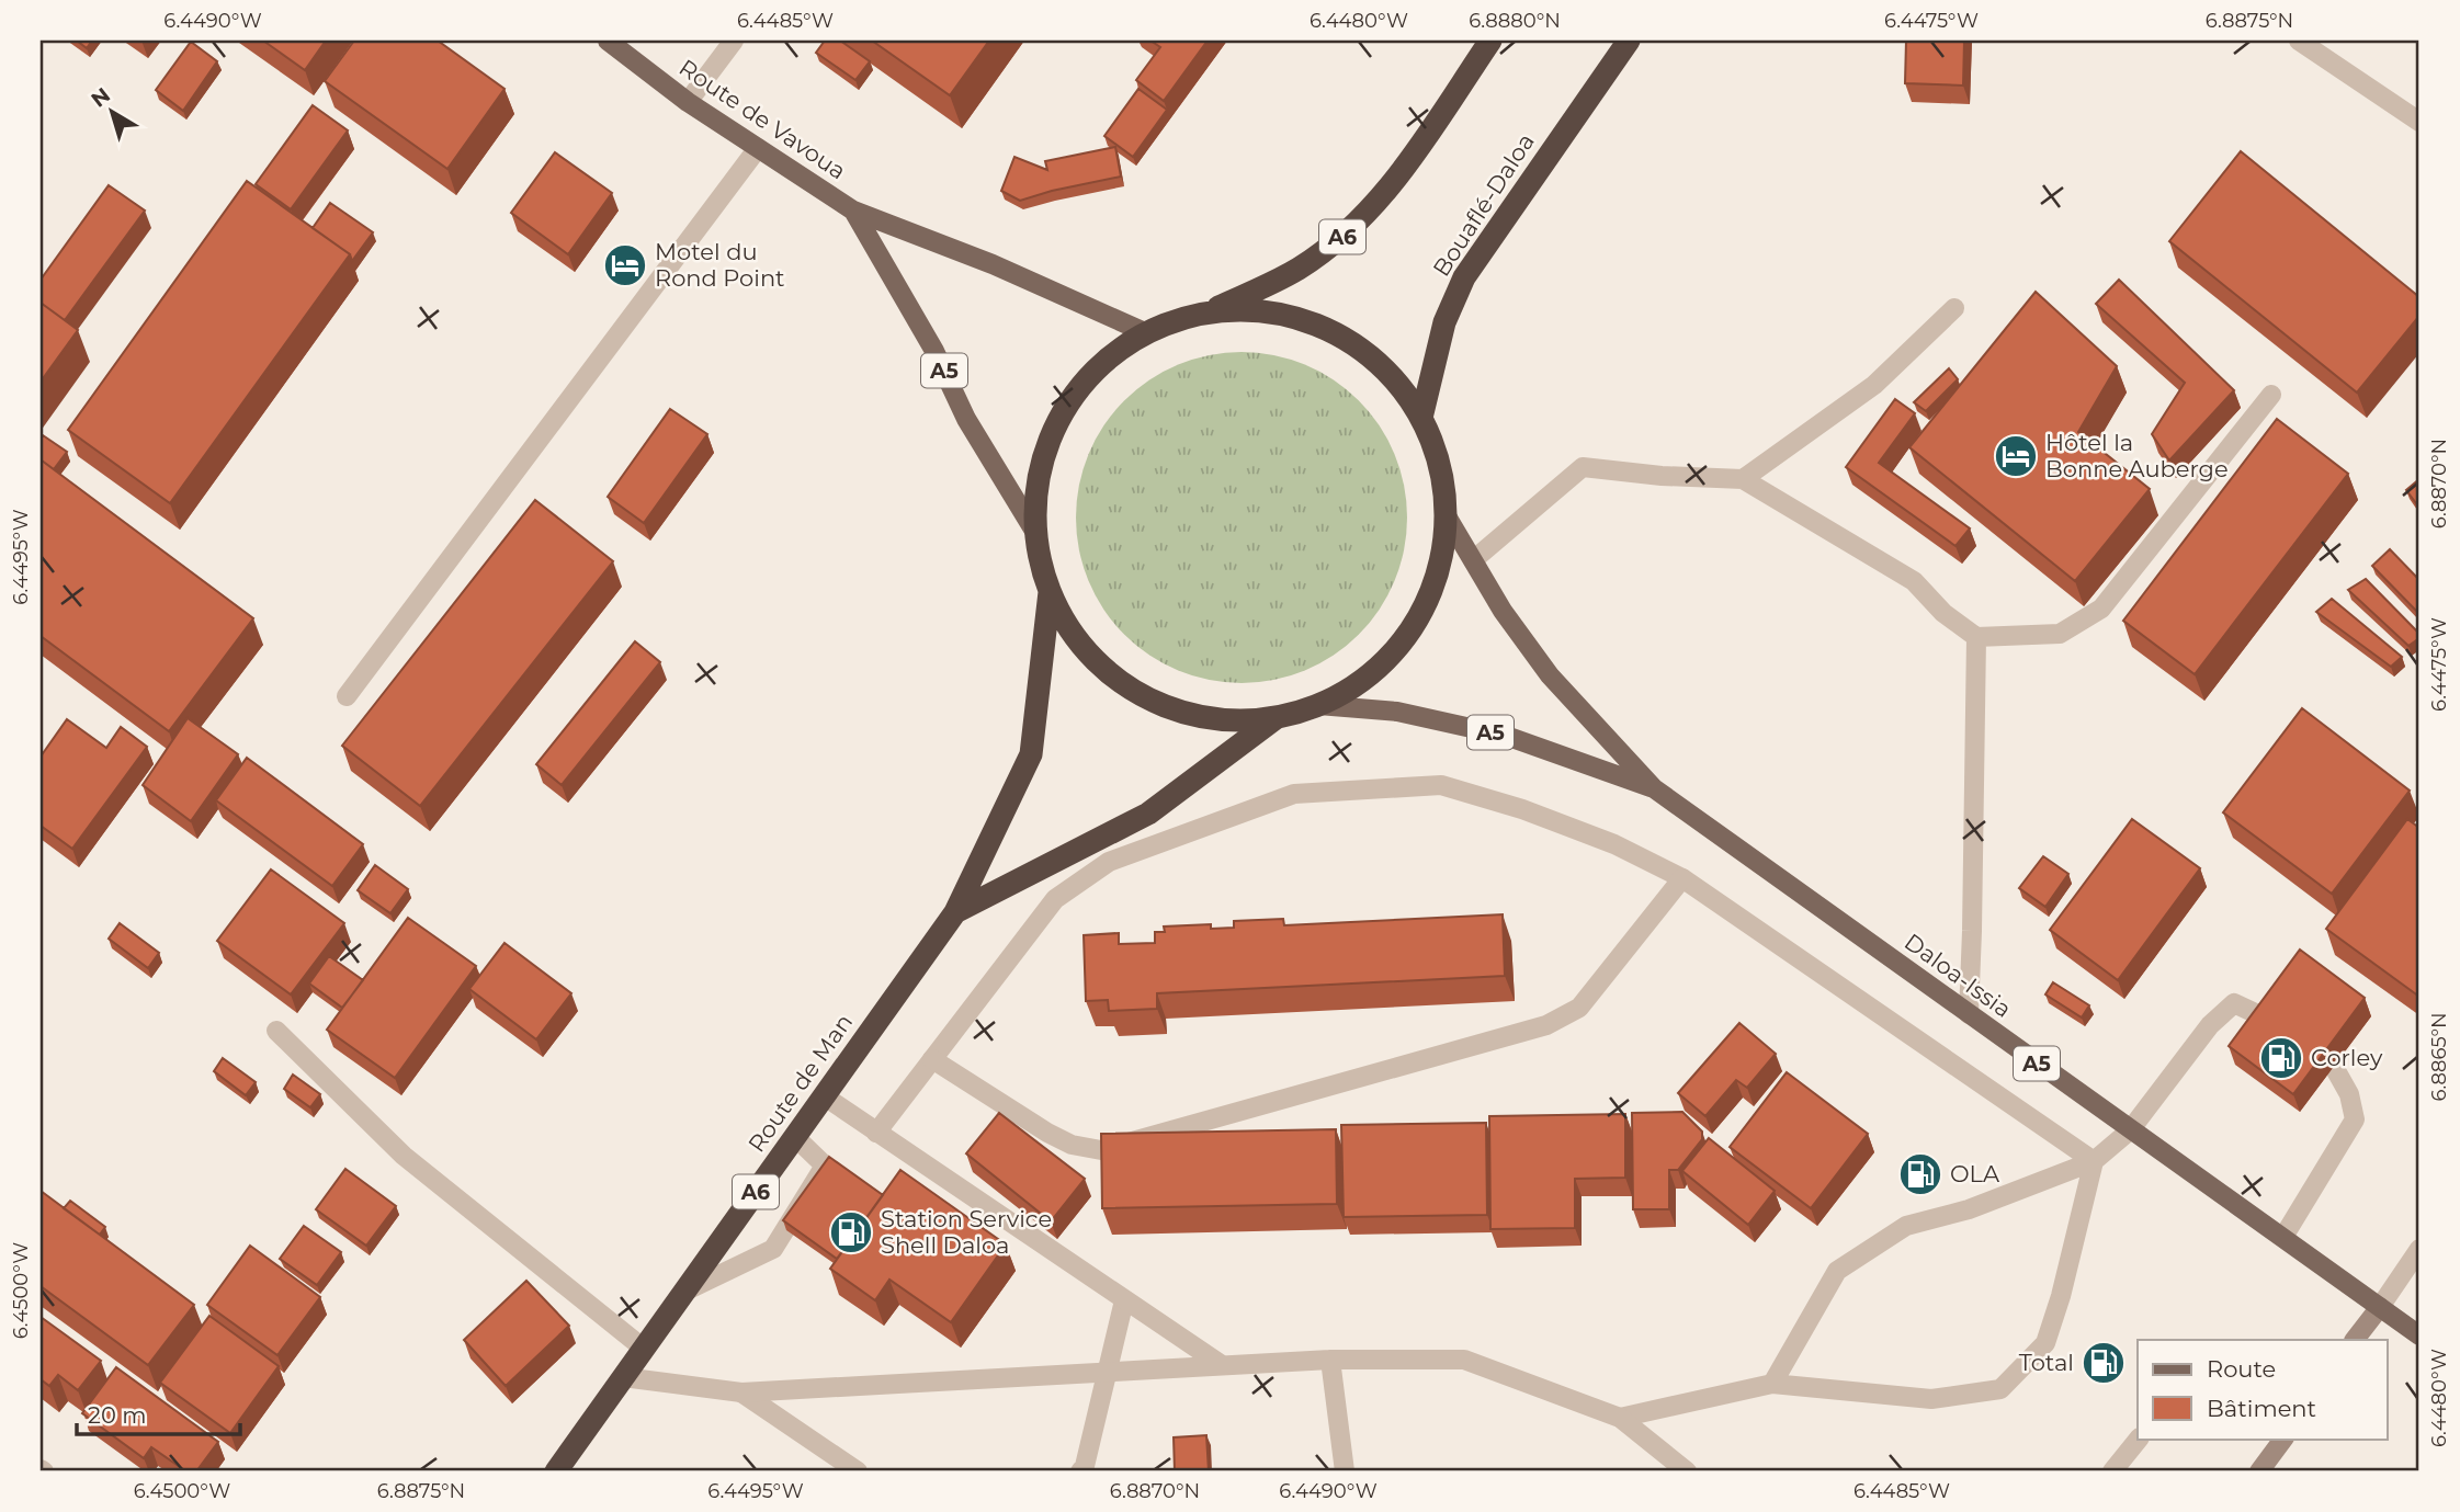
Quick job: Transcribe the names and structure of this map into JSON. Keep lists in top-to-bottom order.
{
  "streets": {
    "highway": ["Bouaflé-Daloa", "A6", "Route de Man"],
    "main road": ["Route de Vavoua", "A5", "Daloa-Issia"]
  },
  "crossings": [
    ["Route de Vavoua", "A5"],
    ["A6", "Route de Man"],
    ["A5", "Daloa-Issia"]
  ],
  "places": {
    "hotel": ["Motel du Rond Point", "Hôtel la Bonne Auberge"],
    "fuel station": [
      "Corley",
      "OLA",
      "Station Service Shell Daloa",
      "Total"
    ]
  },
  "legend": ["Route", "Bâtiment"],
  "scale_bar": "20 m",
  "north": "top left",
  "coordinates": [
    "6.4490°W",
    "6.4485°W",
    "6.4480°W",
    "6.8880°N",
    "6.4475°W",
    "6.8875°N",
    "6.8870°N",
    "6.4495°W",
    "6.8865°N",
    "6.4500°W"
  ]
}
